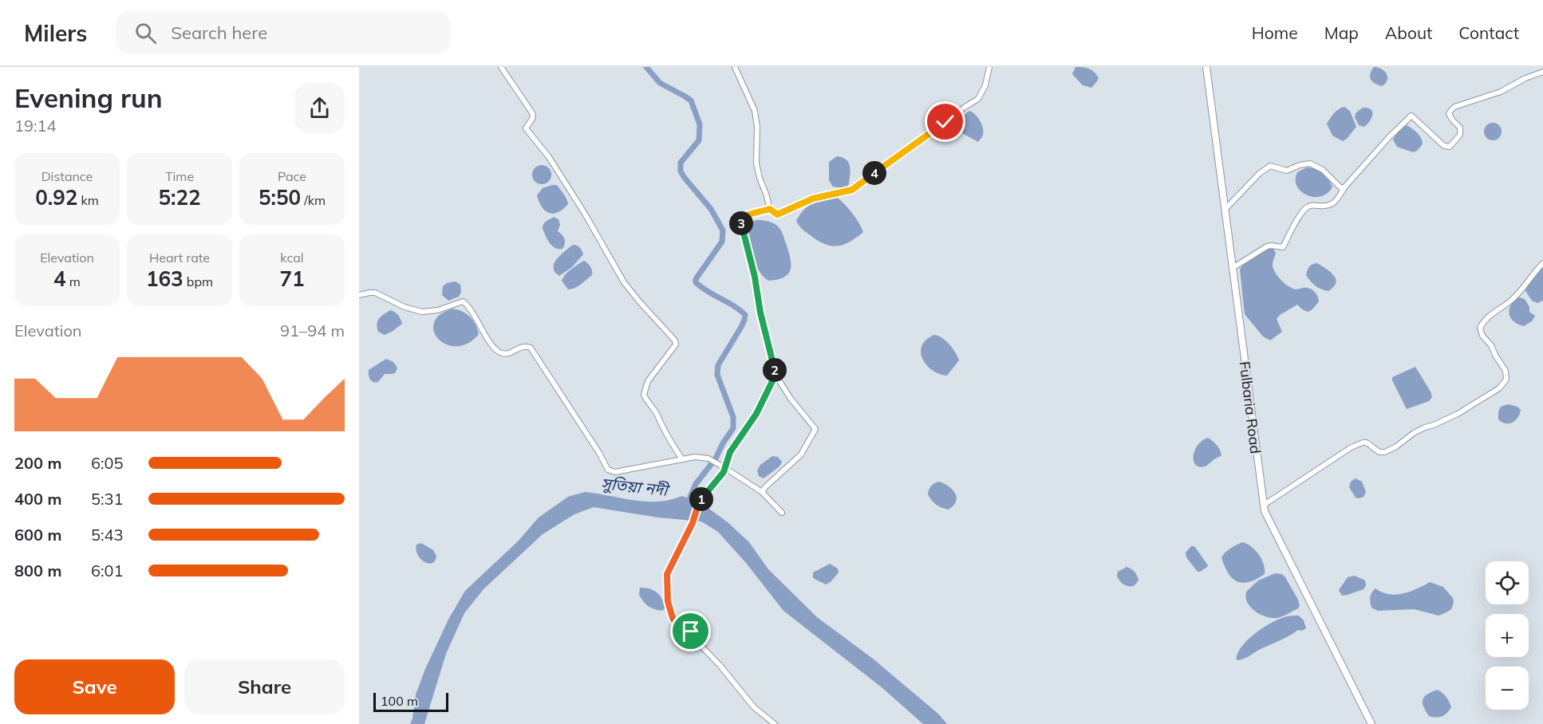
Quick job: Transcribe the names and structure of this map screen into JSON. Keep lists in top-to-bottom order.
{
  "streets": {
    "main road": ["Fulbaria Road"]
  },
  "water": ["সুতিয়া নদী"],
  "scale_bar": "100 m",
  "page": {
    "header": "Milers",
    "search": "Search here",
    "nav": [
      "Home",
      "Map",
      "About",
      "Contact"
    ],
    "heading": ["Evening run", "19:14"],
    "stats": [
      ["Distance", "0.92 km"],
      ["Time", "5:22"],
      ["Pace", "5:50 /km"],
      ["Elevation", "4 m"],
      ["Heart rate", "163 bpm"],
      ["kcal", "71"]
    ],
    "pins": [
      "4",
      "3",
      "2",
      "1"
    ],
    "chart": ["Elevation", "91–94 m"],
    "list": [
      {
        "name": "200 m",
        "note": "6:05"
      },
      {
        "name": "400 m",
        "note": "5:31"
      },
      {
        "name": "600 m",
        "note": "5:43"
      },
      {
        "name": "800 m",
        "note": "6:01"
      }
    ],
    "map_buttons": ["+", "−"],
    "buttons": ["Save", "Share"],
    "scale": "100 m"
  }
}
